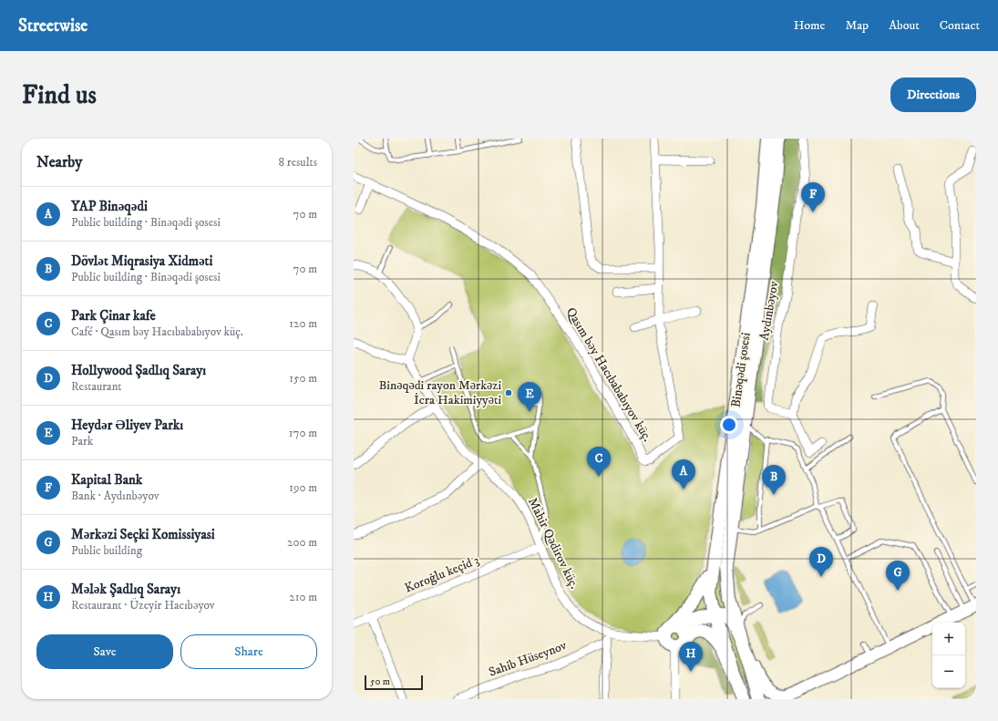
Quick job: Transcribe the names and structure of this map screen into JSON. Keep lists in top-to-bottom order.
{
  "streets": {
    "main road": ["Binəqədi şosesi"],
    "street": [
      "Aydınbəyov",
      "Qasım bəy Hacıbababıyov küç.",
      "Mahir Qədirov küç.",
      "Koroğlu keçid 3",
      "Sahib Hüseynov"
    ]
  },
  "crossings": [
    ["Mahir Qədirov küç.", "Koroğlu keçid 3"]
  ],
  "places": ["Binəqədi rayon Mərkəzi İcra Hakimiyyəti"],
  "scale_bar": "50 m",
  "page": {
    "header": "Streetwise",
    "nav": [
      "Home",
      "Map",
      "About",
      "Contact"
    ],
    "buttons": [
      "Directions",
      ["Save", "Share"]
    ],
    "title": "Find us",
    "heading": ["Nearby", "8 results"],
    "pins": [
      "F",
      "E",
      "C",
      "A",
      "B",
      "D",
      "G",
      "H"
    ],
    "list": [
      {
        "mark": "A",
        "name": "YAP Binəqədi",
        "note": "Public building · Binəqədi şosesi",
        "value": "70 m"
      },
      {
        "mark": "B",
        "name": "Dövlət Miqrasiya Xidməti",
        "note": "Public building · Binəqədi şosesi",
        "value": "70 m"
      },
      {
        "mark": "C",
        "name": "Park Çinar kafe",
        "note": "Café · Qasım bəy Hacıbababıyov küç.",
        "value": "120 m"
      },
      {
        "mark": "D",
        "name": "Hollywood Şadlıq Sarayı",
        "note": "Restaurant",
        "value": "150 m"
      },
      {
        "mark": "E",
        "name": "Heydər Əliyev Parkı",
        "note": "Park",
        "value": "170 m"
      },
      {
        "mark": "F",
        "name": "Kapital Bank",
        "note": "Bank · Aydınbəyov",
        "value": "190 m"
      },
      {
        "mark": "G",
        "name": "Mərkəzi Seçki Komissiyasi",
        "note": "Public building",
        "value": "200 m"
      },
      {
        "mark": "H",
        "name": "Mələk Şadlıq Sarayı",
        "note": "Restaurant · Üzeyir Hacıbəyov",
        "value": "210 m"
      }
    ],
    "map_buttons": ["+", "−"],
    "scale": "50 m"
  }
}
